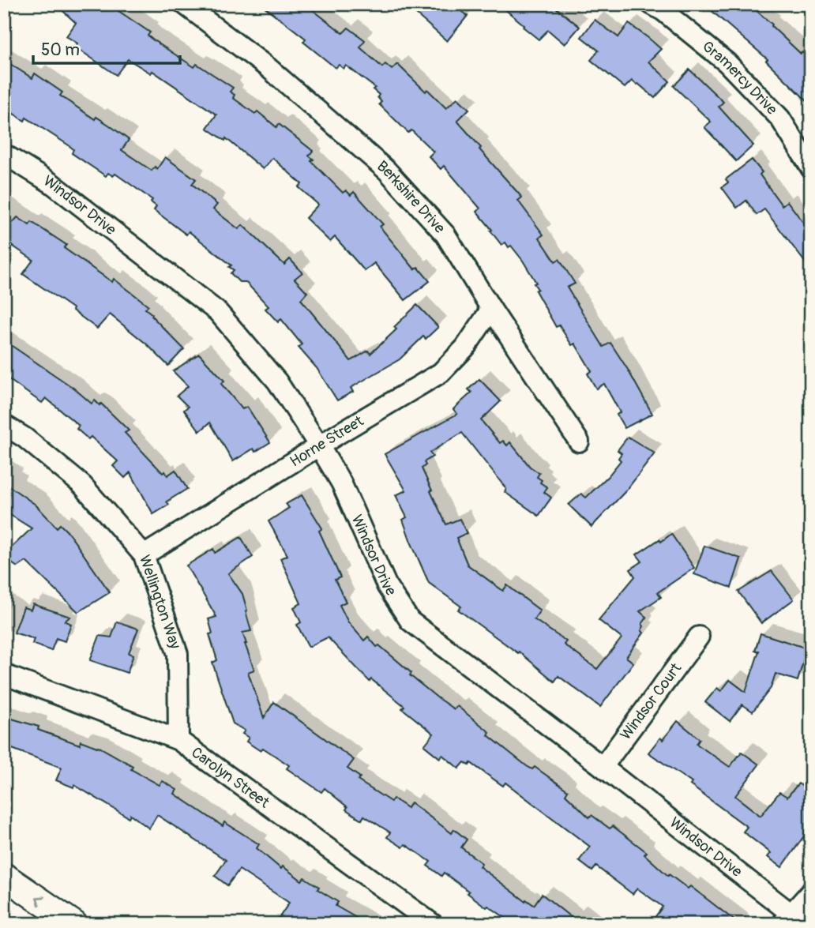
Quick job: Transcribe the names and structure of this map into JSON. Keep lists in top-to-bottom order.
{
  "streets": {
    "street": [
      "Gramercy Drive",
      "Berkshire Drive",
      "Windsor Drive",
      "Horne Street",
      "Wellington Way",
      "Windsor Court",
      "Carolyn Street"
    ]
  },
  "crossings": [
    ["Berkshire Drive", "Horne Street"],
    ["Windsor Drive", "Horne Street"],
    ["Windsor Drive", "Windsor Court"],
    ["Horne Street", "Wellington Way"],
    ["Wellington Way", "Carolyn Street"]
  ],
  "scale_bar": "50 m"
}
